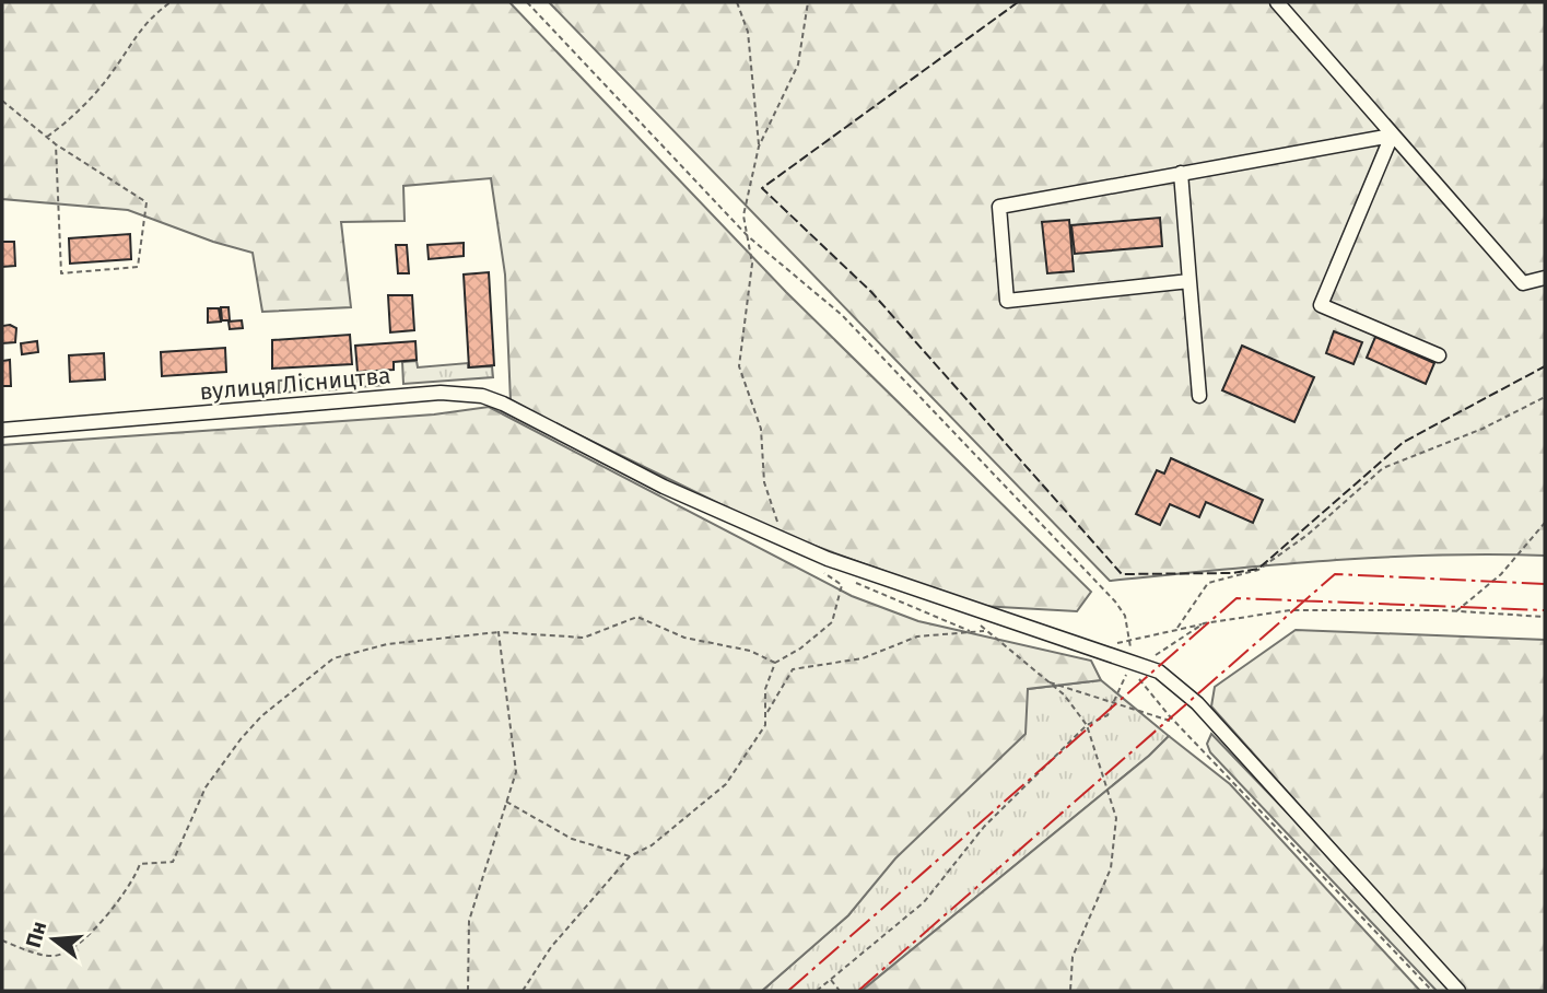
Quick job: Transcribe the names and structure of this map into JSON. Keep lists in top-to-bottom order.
{
  "streets": {
    "street": ["вулиця Лісництва"]
  },
  "north": "left"
}
